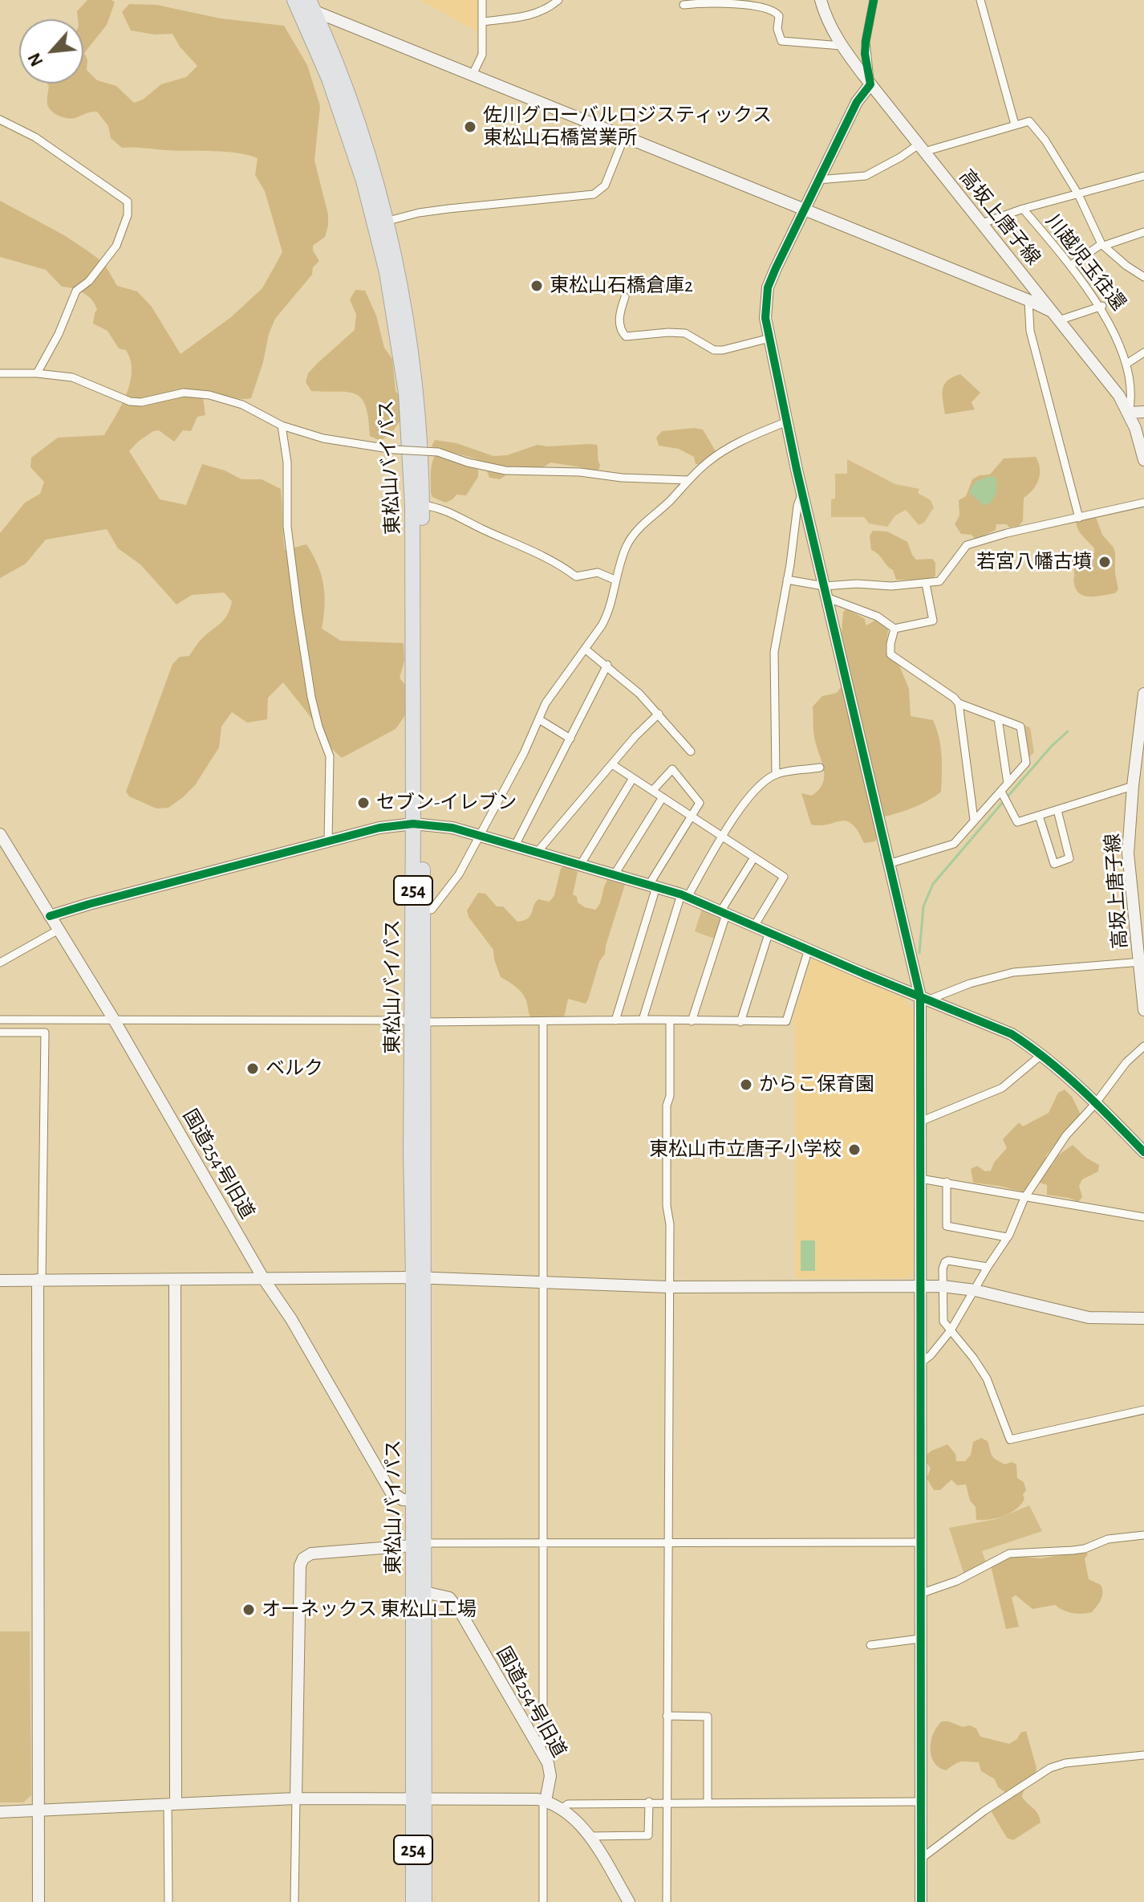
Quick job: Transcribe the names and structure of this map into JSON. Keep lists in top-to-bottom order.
{
  "streets": {
    "highway": ["東松山バイパス", "254"],
    "street": ["高坂上唐子線", "川越児玉往還", "国道254号旧道"]
  },
  "crossings": [
    ["高坂上唐子線", "川越児玉往還"],
    ["東松山バイパス", "254"],
    ["東松山バイパス", "国道254号旧道"]
  ],
  "places": [
    "佐川グローバルロジスティックス 東松山石橋営業所",
    "東松山石橋倉庫2",
    "若宮八幡古墳",
    "セブン-イレブン",
    "ベルク",
    "からこ保育園",
    "東松山市立唐子小学校",
    "オーネックス 東松山工場"
  ],
  "north": "bottom left"
}
